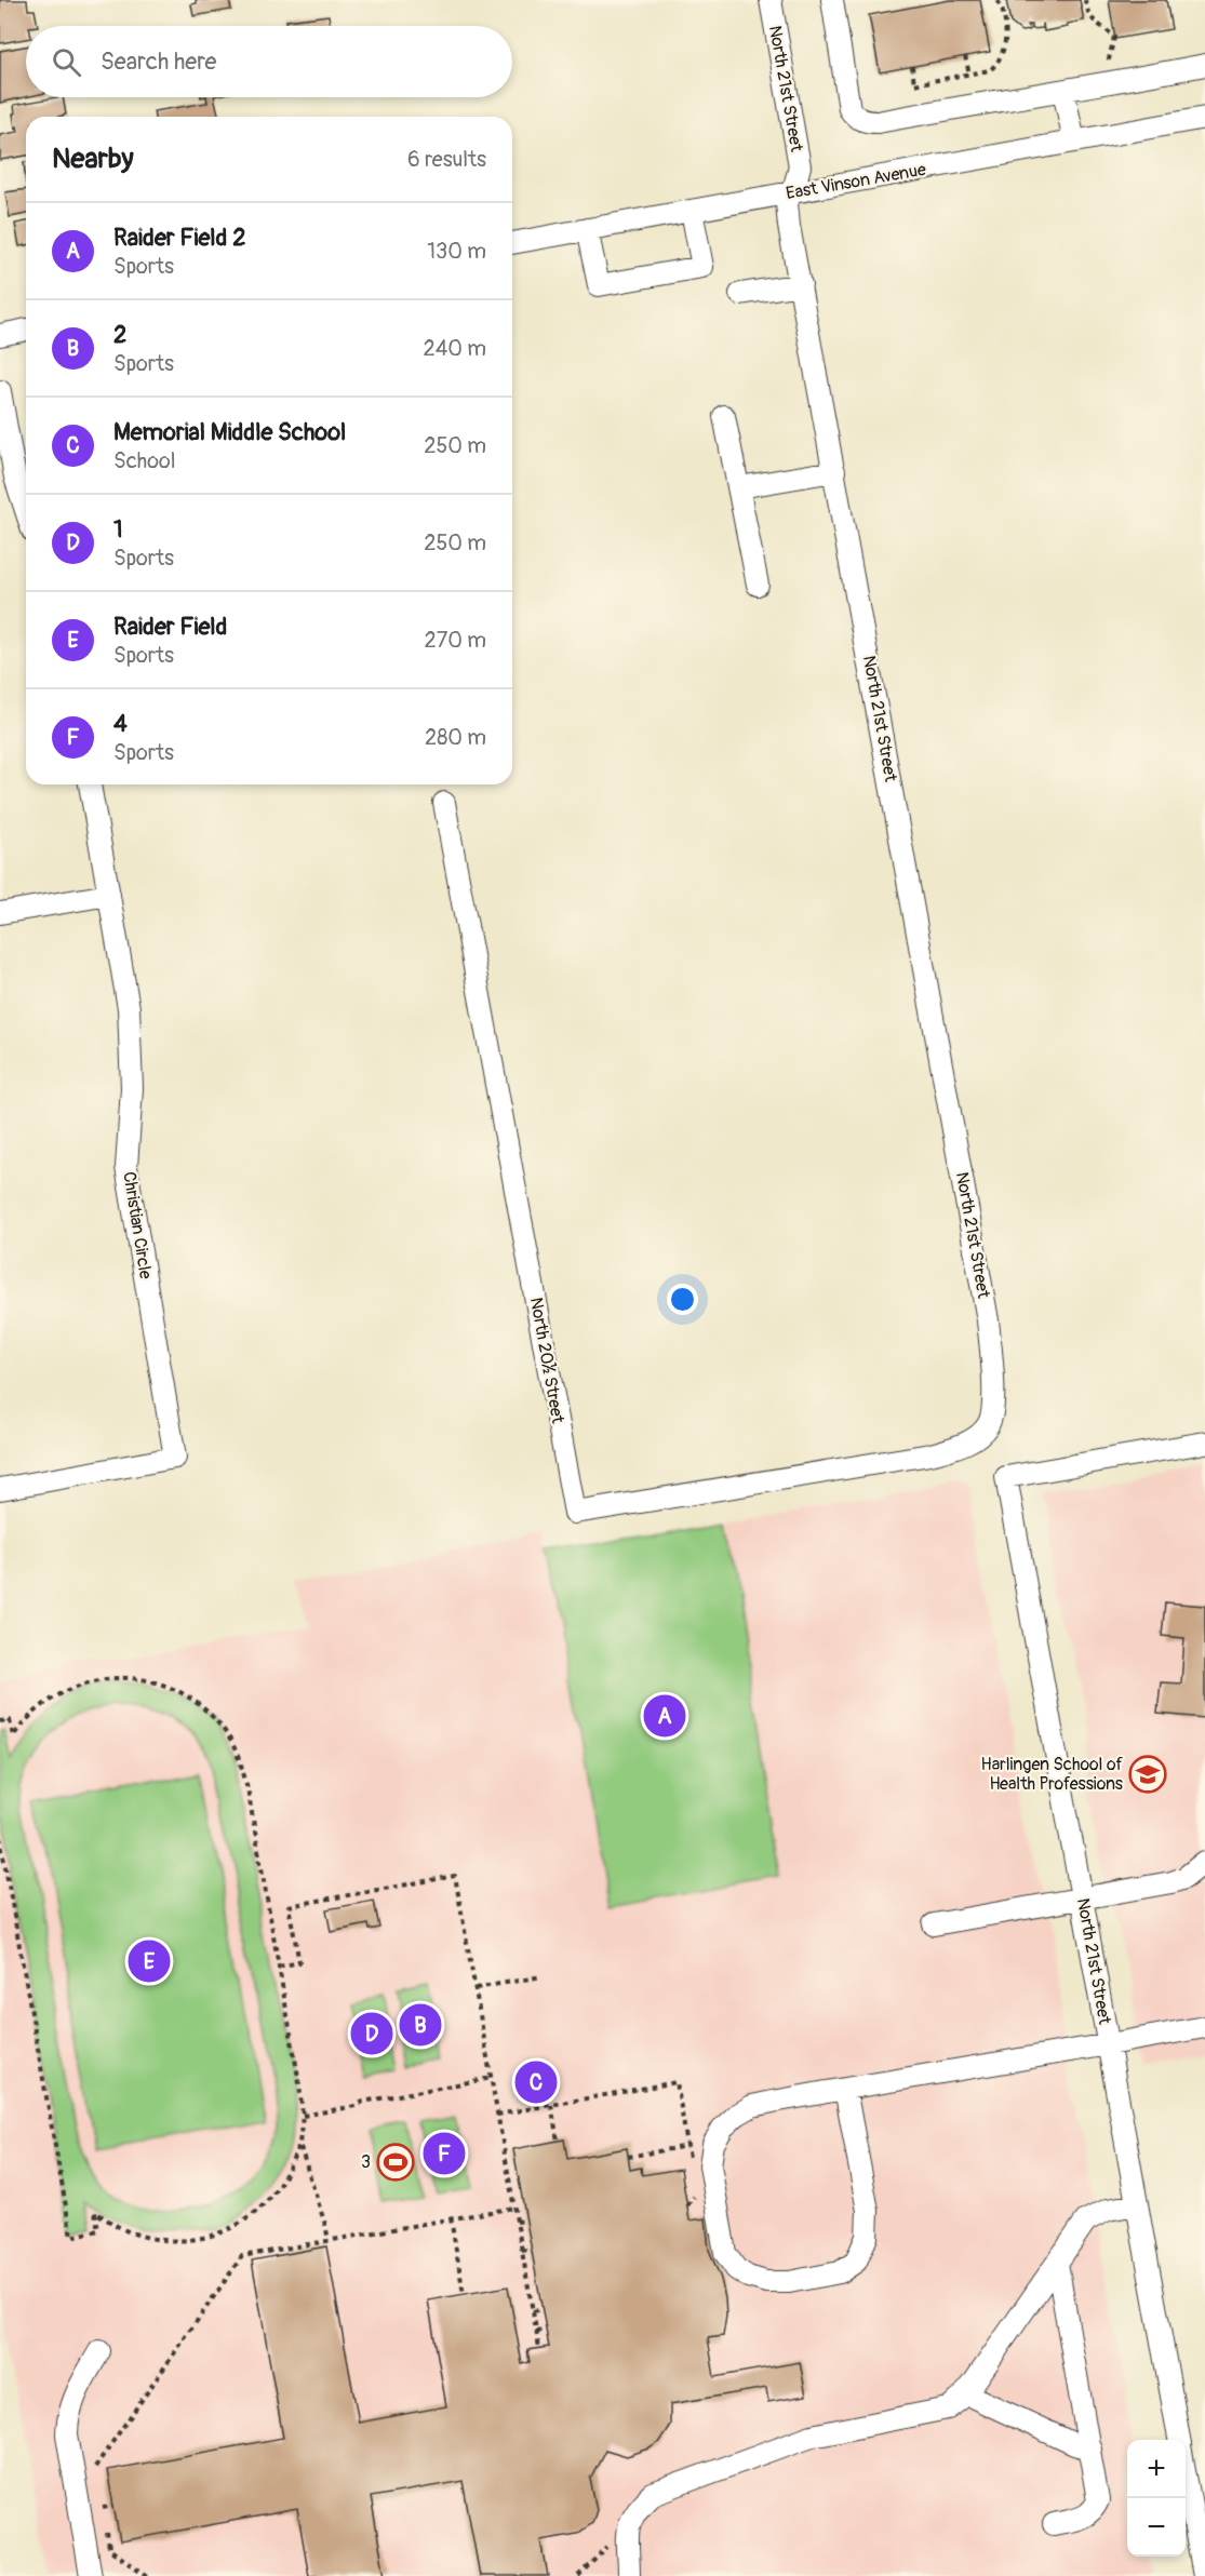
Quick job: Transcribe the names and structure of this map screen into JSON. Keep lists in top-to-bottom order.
{
  "streets": {
    "street": [
      "North 21st Street",
      "East Vinson Avenue",
      "Christian Circle",
      "North 20½ Street"
    ]
  },
  "crossings": [
    ["North 21st Street", "East Vinson Avenue"],
    ["North 21st Street", "North 20½ Street"]
  ],
  "places": {
    "school or university": ["Harlingen School of Health Professions"],
    "sports": ["3"]
  },
  "page": {
    "search": "Search here",
    "heading": ["Nearby", "6 results"],
    "list": [
      {
        "mark": "A",
        "name": "Raider Field 2",
        "note": "Sports",
        "value": "130 m"
      },
      {
        "mark": "B",
        "name": "2",
        "note": "Sports",
        "value": "240 m"
      },
      {
        "mark": "C",
        "name": "Memorial Middle School",
        "note": "School",
        "value": "250 m"
      },
      {
        "mark": "D",
        "name": "1",
        "note": "Sports",
        "value": "250 m"
      },
      {
        "mark": "E",
        "name": "Raider Field",
        "note": "Sports",
        "value": "270 m"
      },
      {
        "mark": "F",
        "name": "4",
        "note": "Sports",
        "value": "280 m"
      }
    ],
    "pins": [
      "A",
      "E",
      "B",
      "D",
      "C",
      "F"
    ],
    "map_buttons": ["+", "−"]
  }
}
